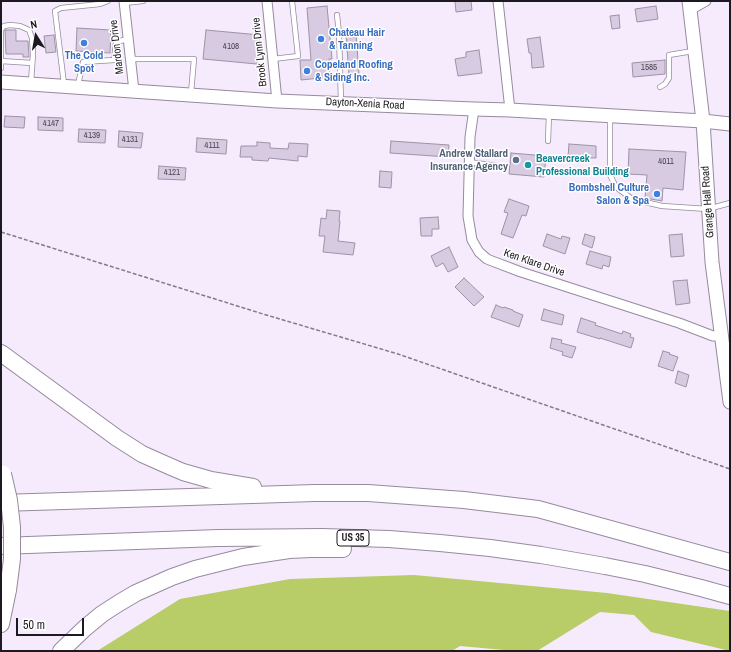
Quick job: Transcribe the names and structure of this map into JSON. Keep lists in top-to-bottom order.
{
  "streets": {
    "highway": ["US 35"],
    "main road": ["Dayton-Xenia Road", "Grange Hall Road"],
    "street": ["Mardon Drive", "Brook Lynn Drive", "Ken Klare Drive"]
  },
  "crossings": [
    ["Mardon Drive", "Dayton-Xenia Road"],
    ["Brook Lynn Drive", "Dayton-Xenia Road"],
    ["Dayton-Xenia Road", "Grange Hall Road"],
    ["Dayton-Xenia Road", "Ken Klare Drive"],
    ["Grange Hall Road", "Ken Klare Drive"]
  ],
  "places": [
    "Chateau Hair & Tanning",
    "The Cold Spot",
    "Copeland Roofing & Siding Inc.",
    "Andrew Stallard Insurance Agency",
    "Beavercreek Professional Building",
    "Bombshell Culture Salon & Spa"
  ],
  "house_numbers": [
    "4108",
    "1585",
    "4147",
    "4139",
    "4131",
    "4111",
    "4011",
    "4121"
  ],
  "scale_bar": "50 m",
  "north": "top"
}
